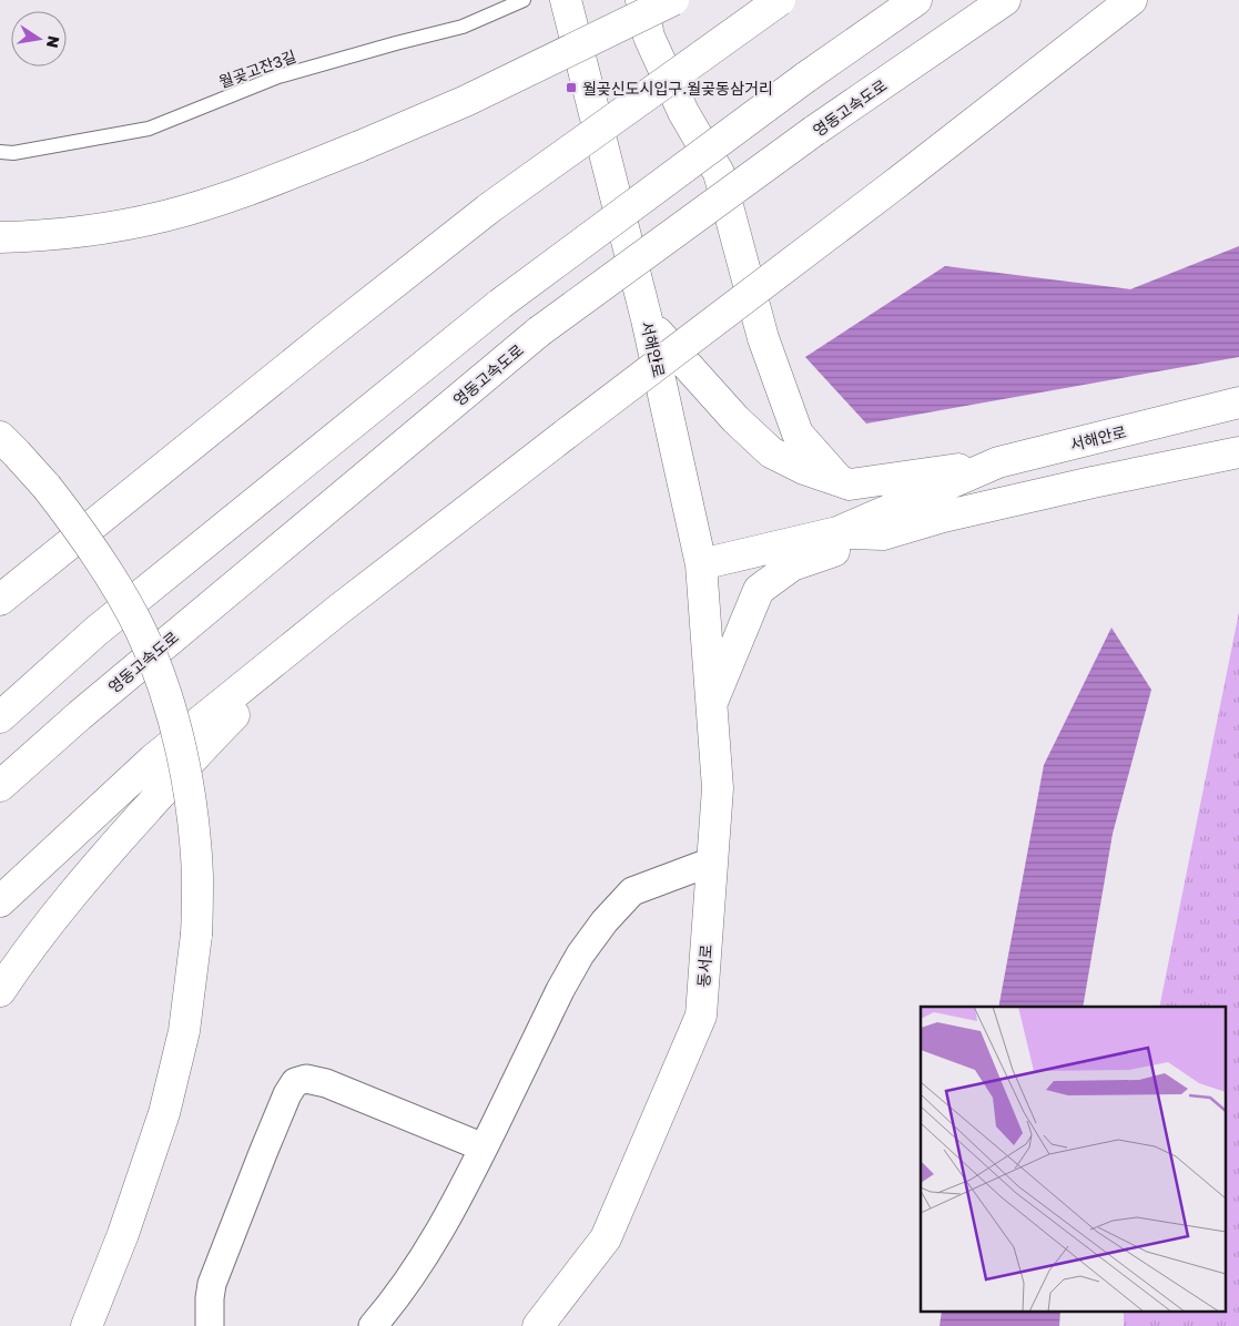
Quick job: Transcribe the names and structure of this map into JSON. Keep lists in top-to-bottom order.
{
  "streets": {
    "main road": ["영동고속도로", "서해안로", "동서로"],
    "lane": ["월곶고잔3길"]
  },
  "crossings": [
    ["서해안로", "동서로"]
  ],
  "places": {
    "transit": ["월곶신도시입구.월곶동삼거리"]
  },
  "north": "right"
}
